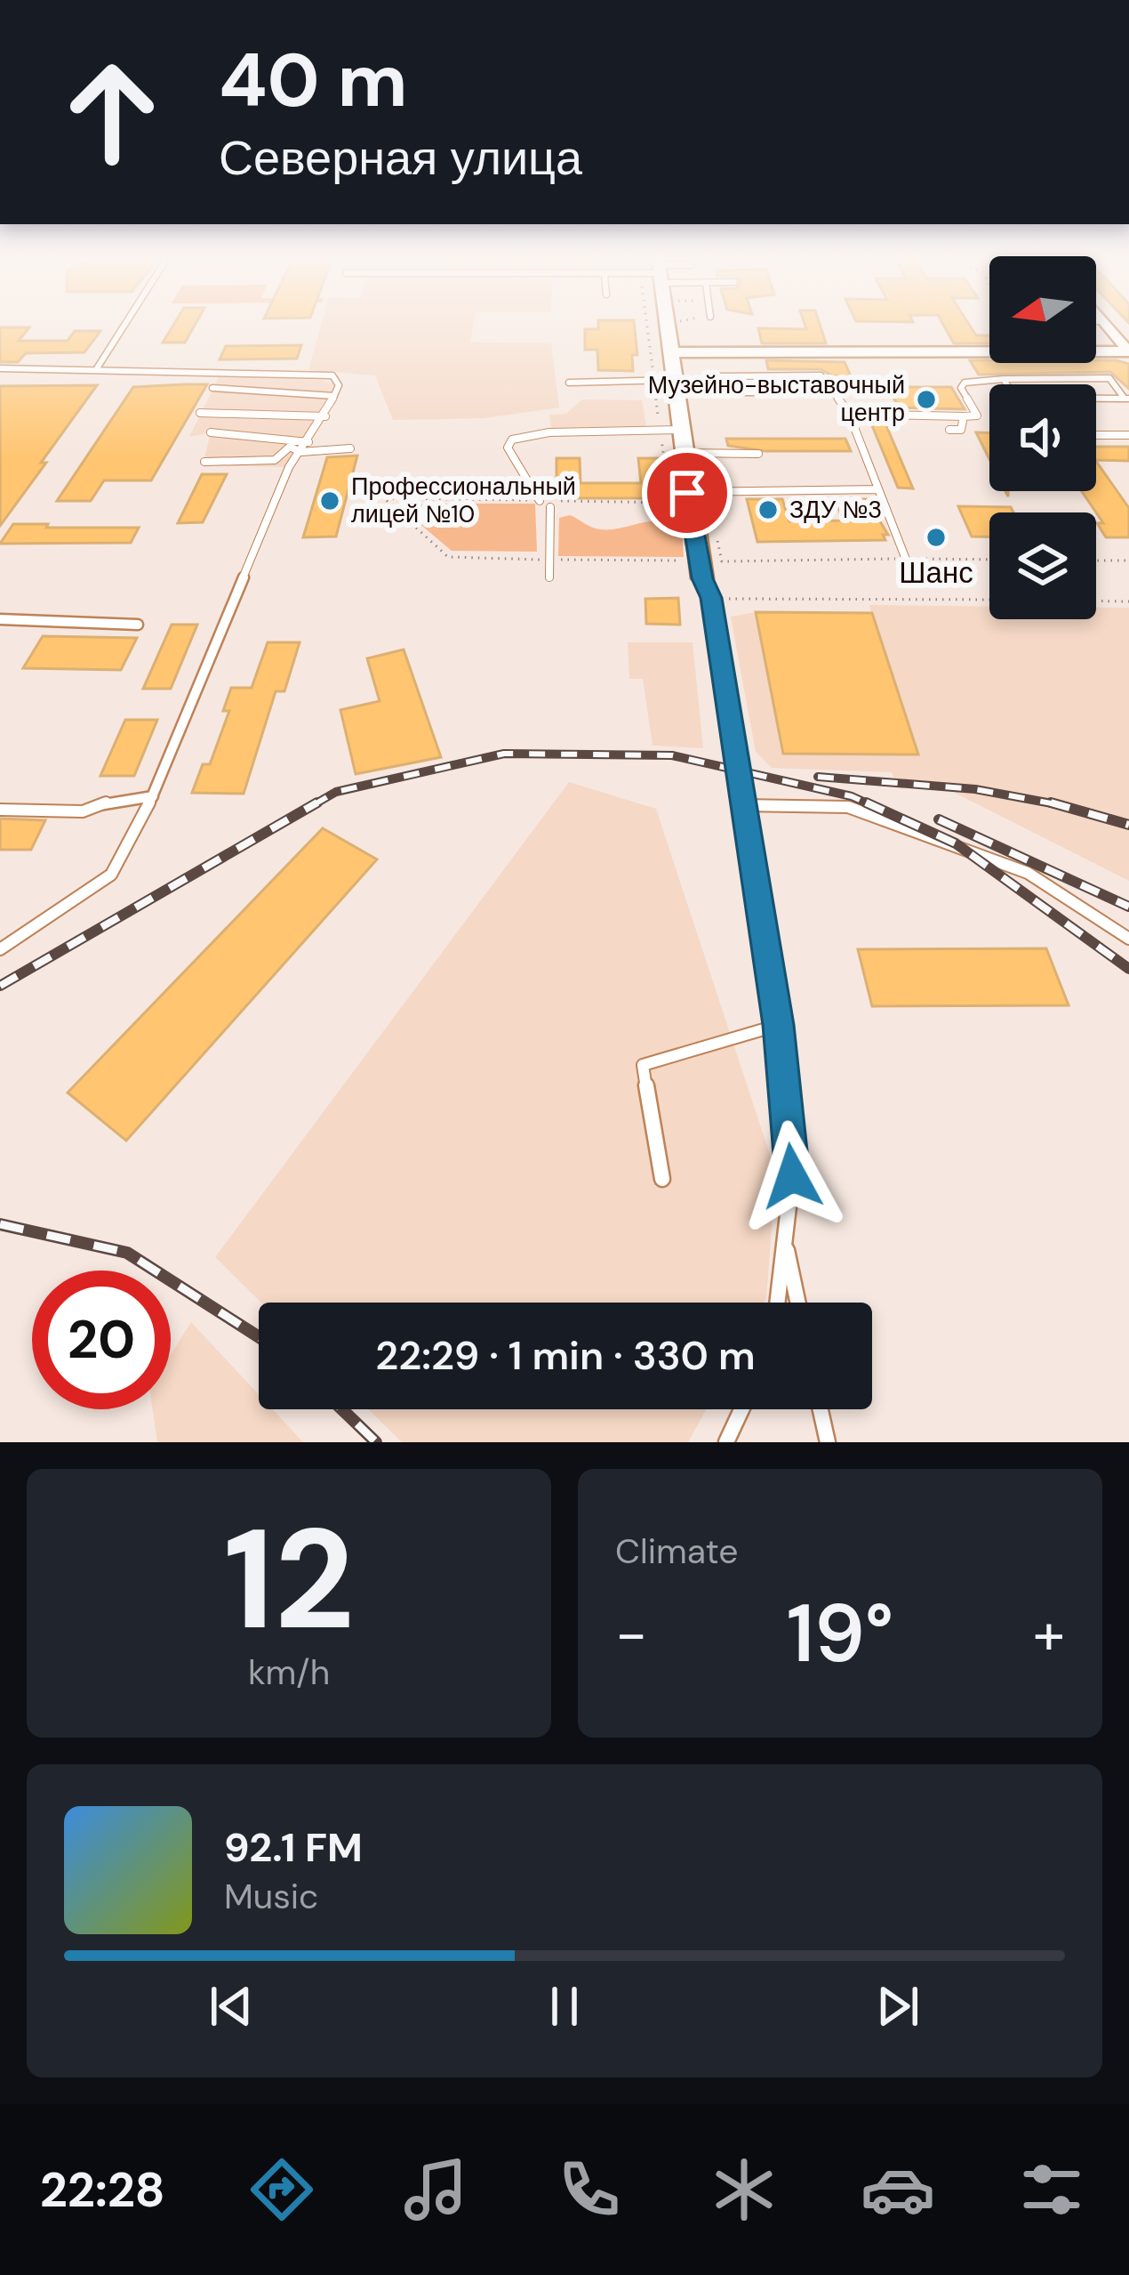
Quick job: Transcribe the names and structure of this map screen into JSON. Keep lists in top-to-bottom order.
{
  "places": [
    "Музейно-выставочный центр",
    "Профессиональный лицей №10",
    "ЗДУ №3",
    "Шанс"
  ],
  "north": "left",
  "page": {
    "turn": ["40 m", "Северная улица"],
    "limit": "20",
    "trip": "22:29 · 1 min · 330 m",
    "tile": [
      ["12", "km/h"],
      "Climate"
    ],
    "heat": ["−", "19°", "+"],
    "song": ["92.1 FM", "Music"],
    "tabs": "22:28"
  }
}
